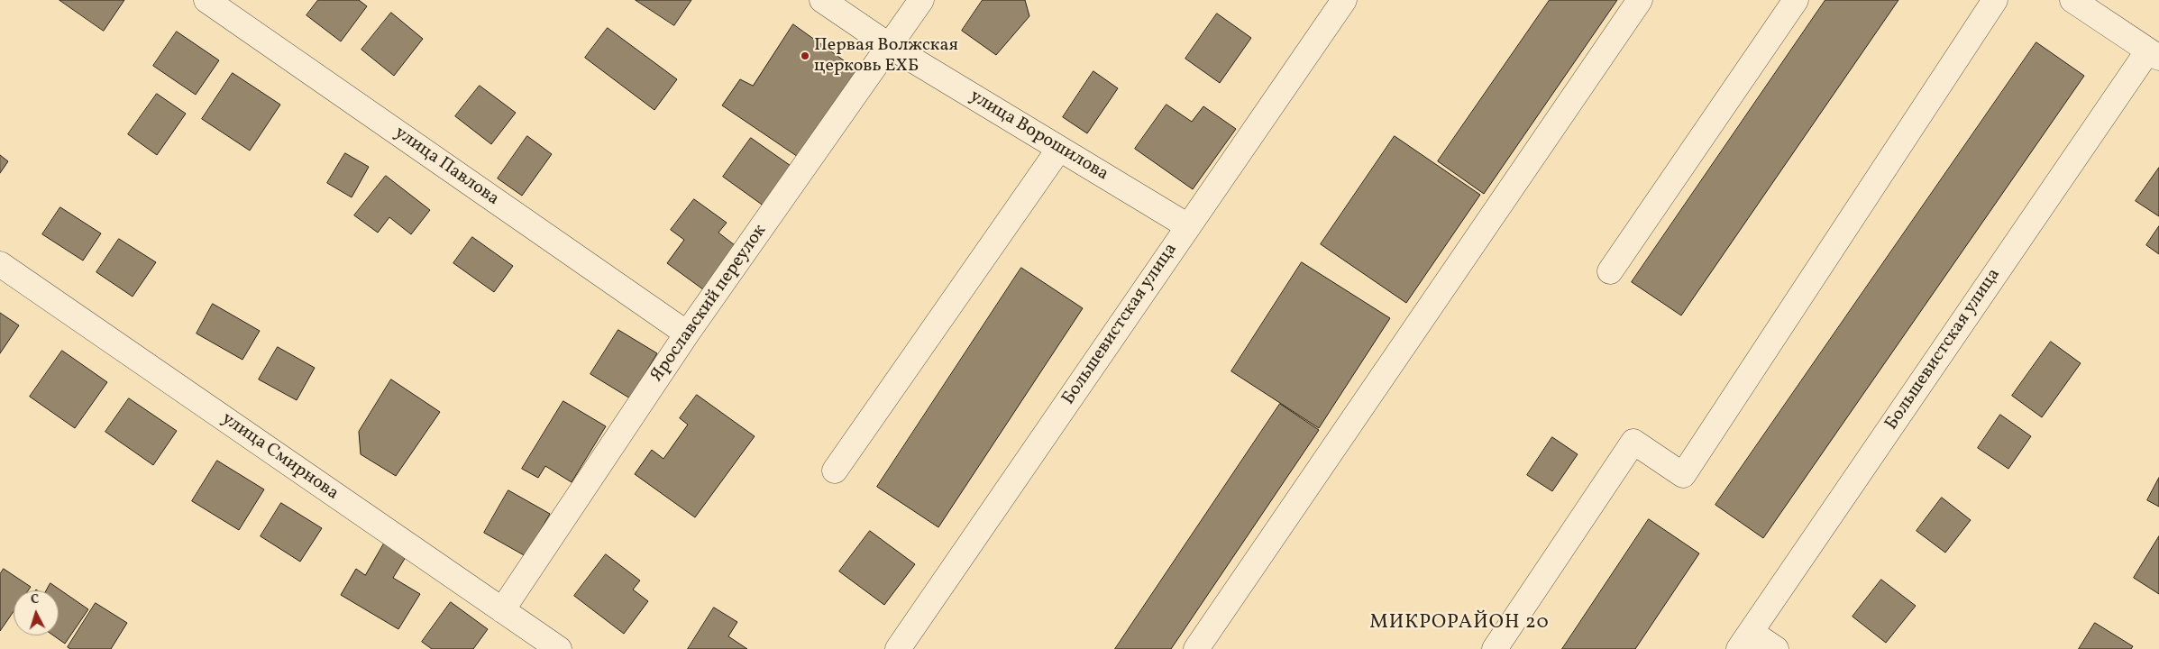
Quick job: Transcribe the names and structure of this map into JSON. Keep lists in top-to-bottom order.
{
  "streets": {
    "street": [
      "улица Ворошилова",
      "улица Павлова",
      "Ярославский переулок",
      "Большевистская улица",
      "улица Смирнова"
    ]
  },
  "crossings": [
    ["улица Ворошилова", "Ярославский переулок"],
    ["улица Ворошилова", "Большевистская улица"],
    ["улица Павлова", "Ярославский переулок"],
    ["Ярославский переулок", "улица Смирнова"]
  ],
  "districts": ["МИКРОРАЙОН 20"],
  "places": ["Первая Волжская церковь ЕХБ"],
  "north": "top"
}
